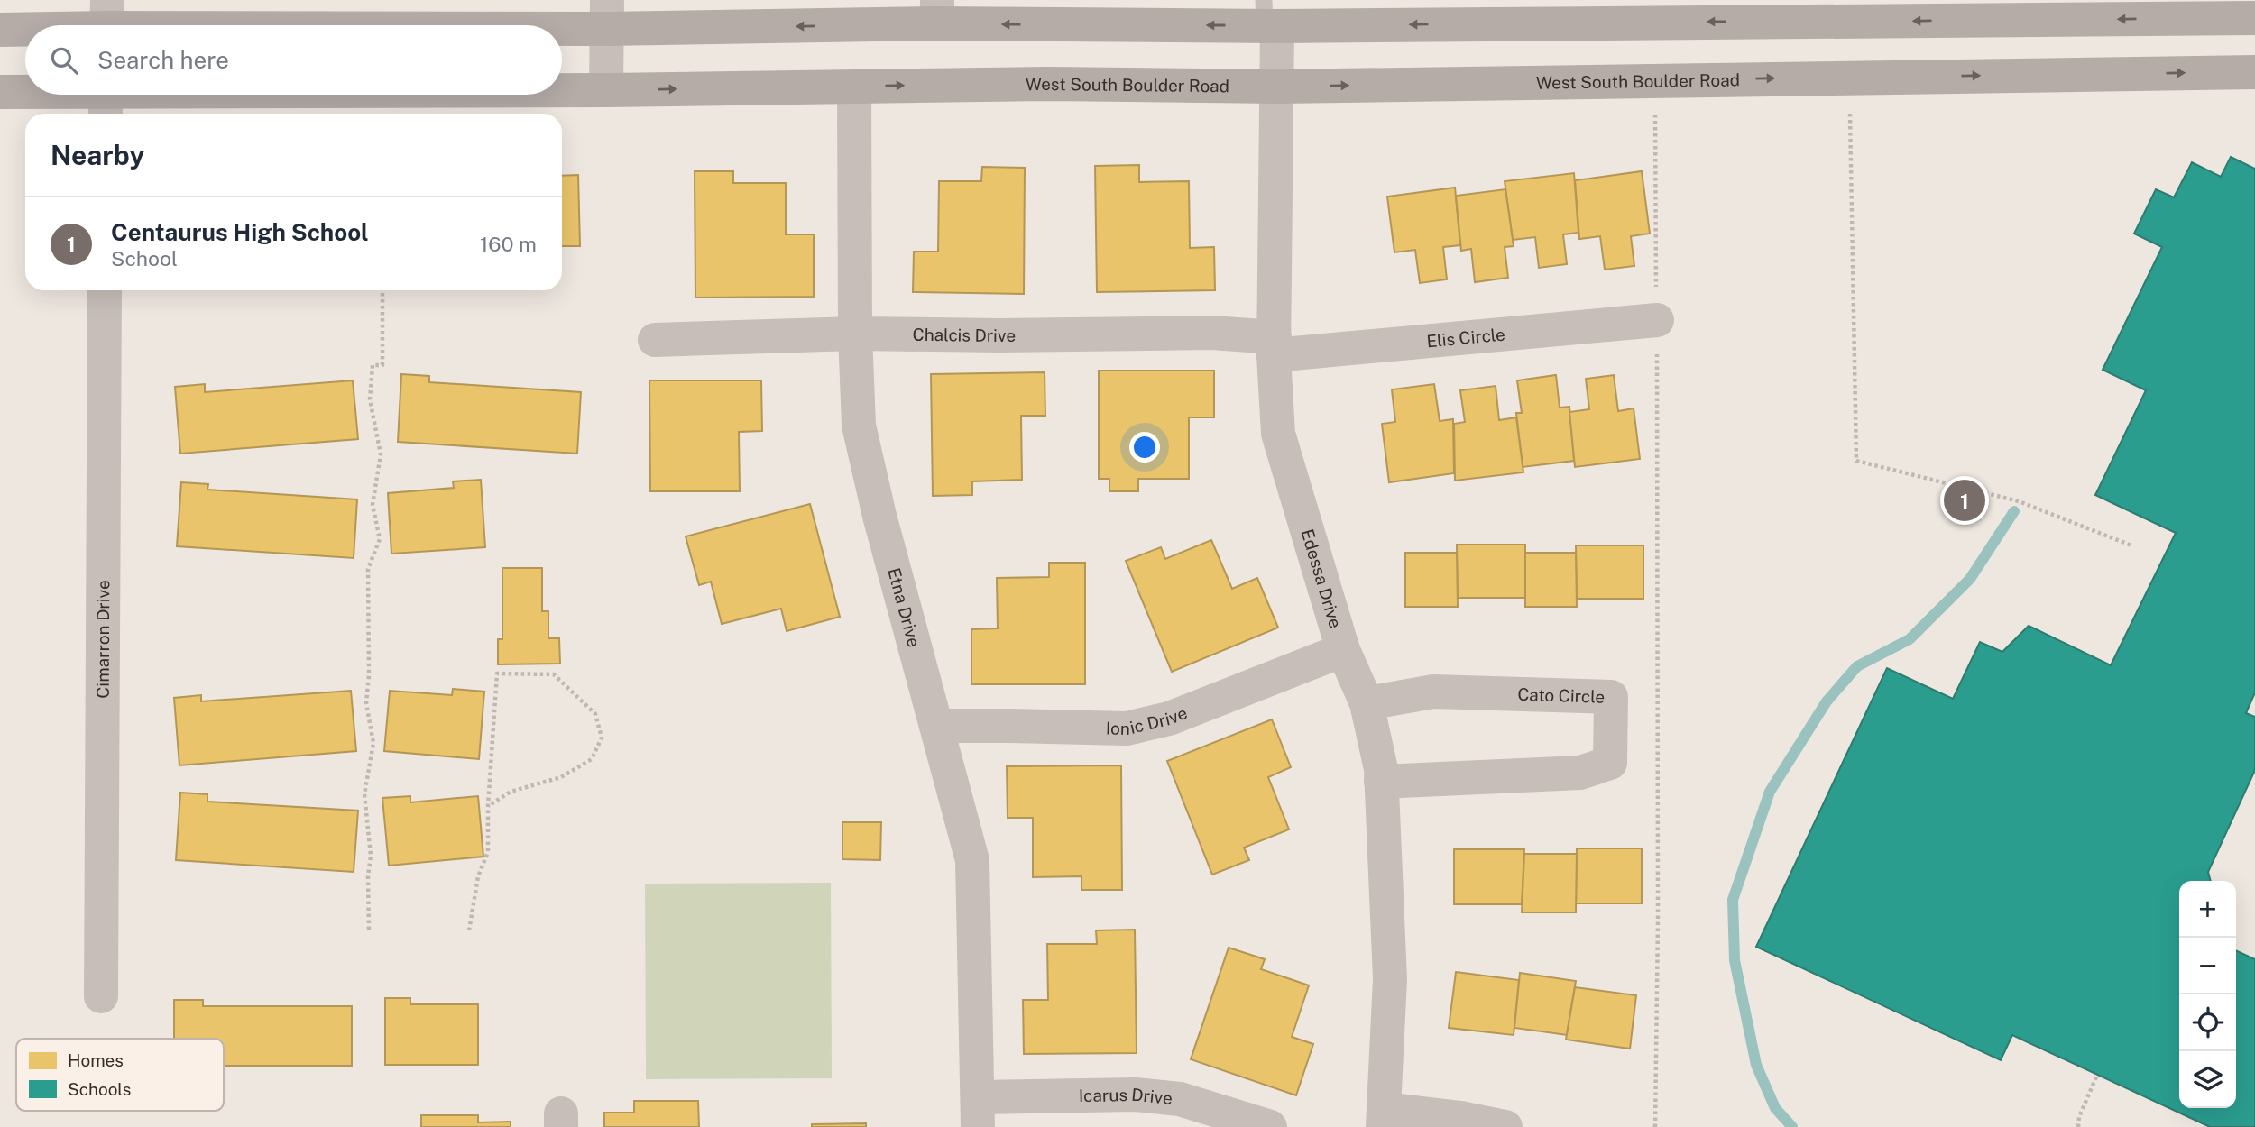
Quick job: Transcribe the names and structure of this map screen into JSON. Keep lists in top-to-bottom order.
{
  "streets": {
    "main road": ["West South Boulder Road"],
    "street": [
      "Chalcis Drive",
      "Elis Circle",
      "Edessa Drive",
      "Etna Drive",
      "Cimarron Drive",
      "Cato Circle",
      "Ionic Drive",
      "Icarus Drive"
    ]
  },
  "crossings": [
    ["West South Boulder Road", "Edessa Drive"],
    ["West South Boulder Road", "Etna Drive"],
    ["Chalcis Drive", "Elis Circle"],
    ["Chalcis Drive", "Edessa Drive"],
    ["Chalcis Drive", "Etna Drive"],
    ["Elis Circle", "Edessa Drive"],
    ["Edessa Drive", "Cato Circle"],
    ["Edessa Drive", "Ionic Drive"],
    ["Etna Drive", "Ionic Drive"],
    ["Etna Drive", "Icarus Drive"]
  ],
  "legend": ["Homes", "Schools"],
  "page": {
    "search": "Search here",
    "heading": "Nearby",
    "list": [
      {
        "mark": "1",
        "name": "Centaurus High School",
        "note": "School",
        "value": "160 m"
      }
    ],
    "pins": "1",
    "map_buttons": ["+", "−"]
  }
}
